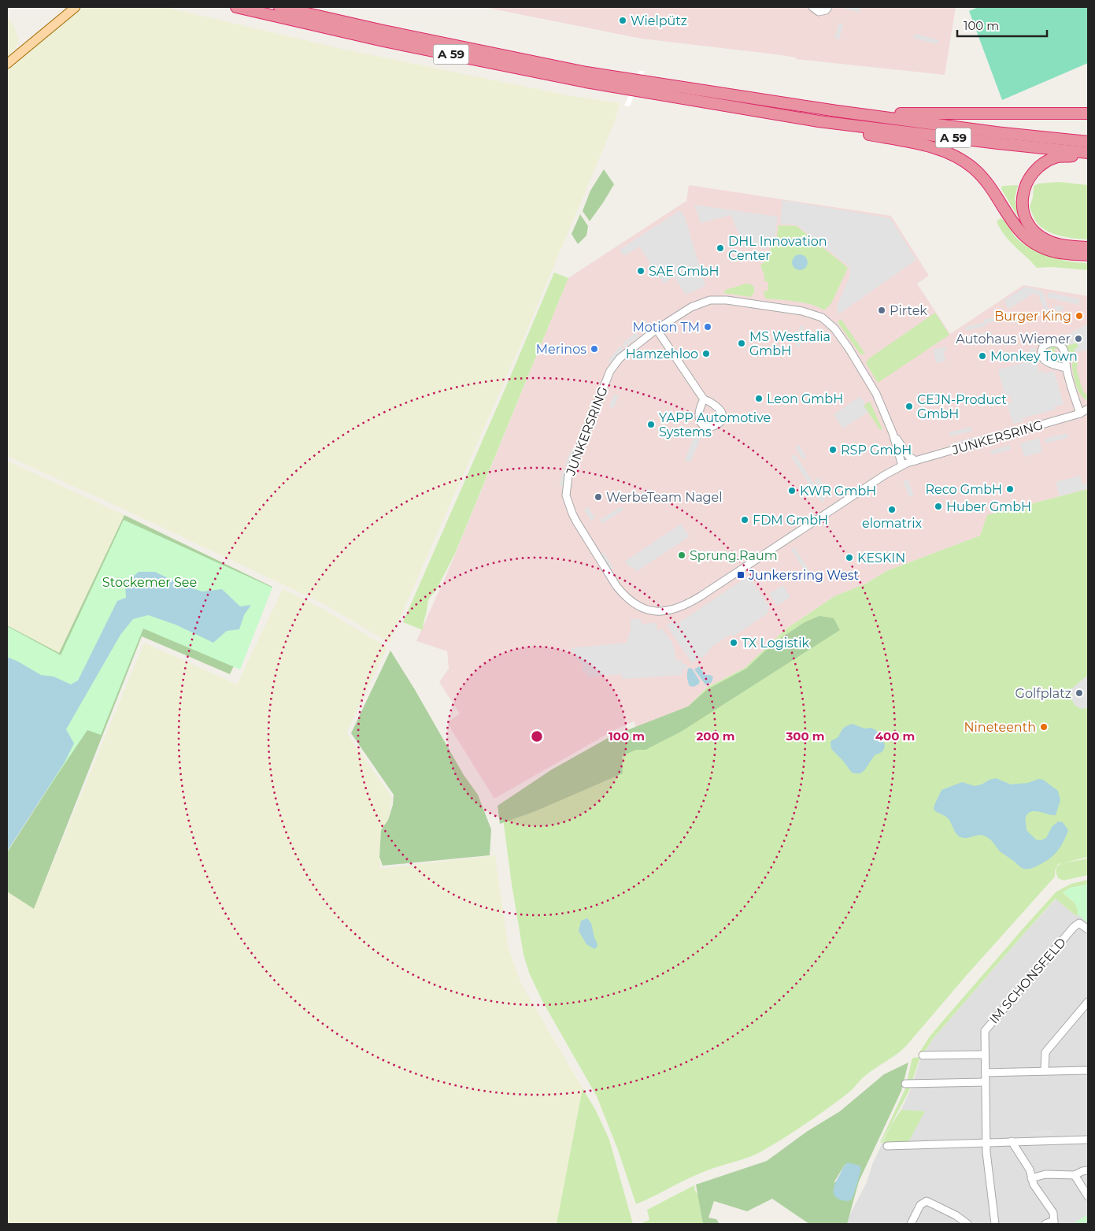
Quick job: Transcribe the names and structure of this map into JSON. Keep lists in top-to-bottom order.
{
  "streets": {
    "highway": ["A 59"],
    "street": ["JUNKERSRING", "IM SCHONSFELD"]
  },
  "parks": ["Stockemer See"],
  "places": {
    "other": [
      "Wielpütz",
      "DHL Innovation Center",
      "SAE GmbH",
      "Pirtek",
      "Burger King",
      "Motion TM",
      "Autohaus Wiemer",
      "MS Westfalia GmbH",
      "Merinos",
      "Hamzehloo",
      "Monkey Town",
      "Leon GmbH",
      "CEJN-Product GmbH",
      "YAPP Automotive Systems",
      "RSP GmbH",
      "Reco GmbH",
      "KWR GmbH",
      "WerbeTeam Nagel",
      "Huber GmbH",
      "elomatrix",
      "FDM GmbH",
      "Sprung.Raum",
      "KESKIN",
      "TX Logistik",
      "Golfplatz",
      "Nineteenth"
    ],
    "transit": ["Junkersring West"]
  },
  "scale_bar": "100 m",
  "rings": [
    "100 m",
    "200 m",
    "300 m",
    "400 m"
  ]
}
